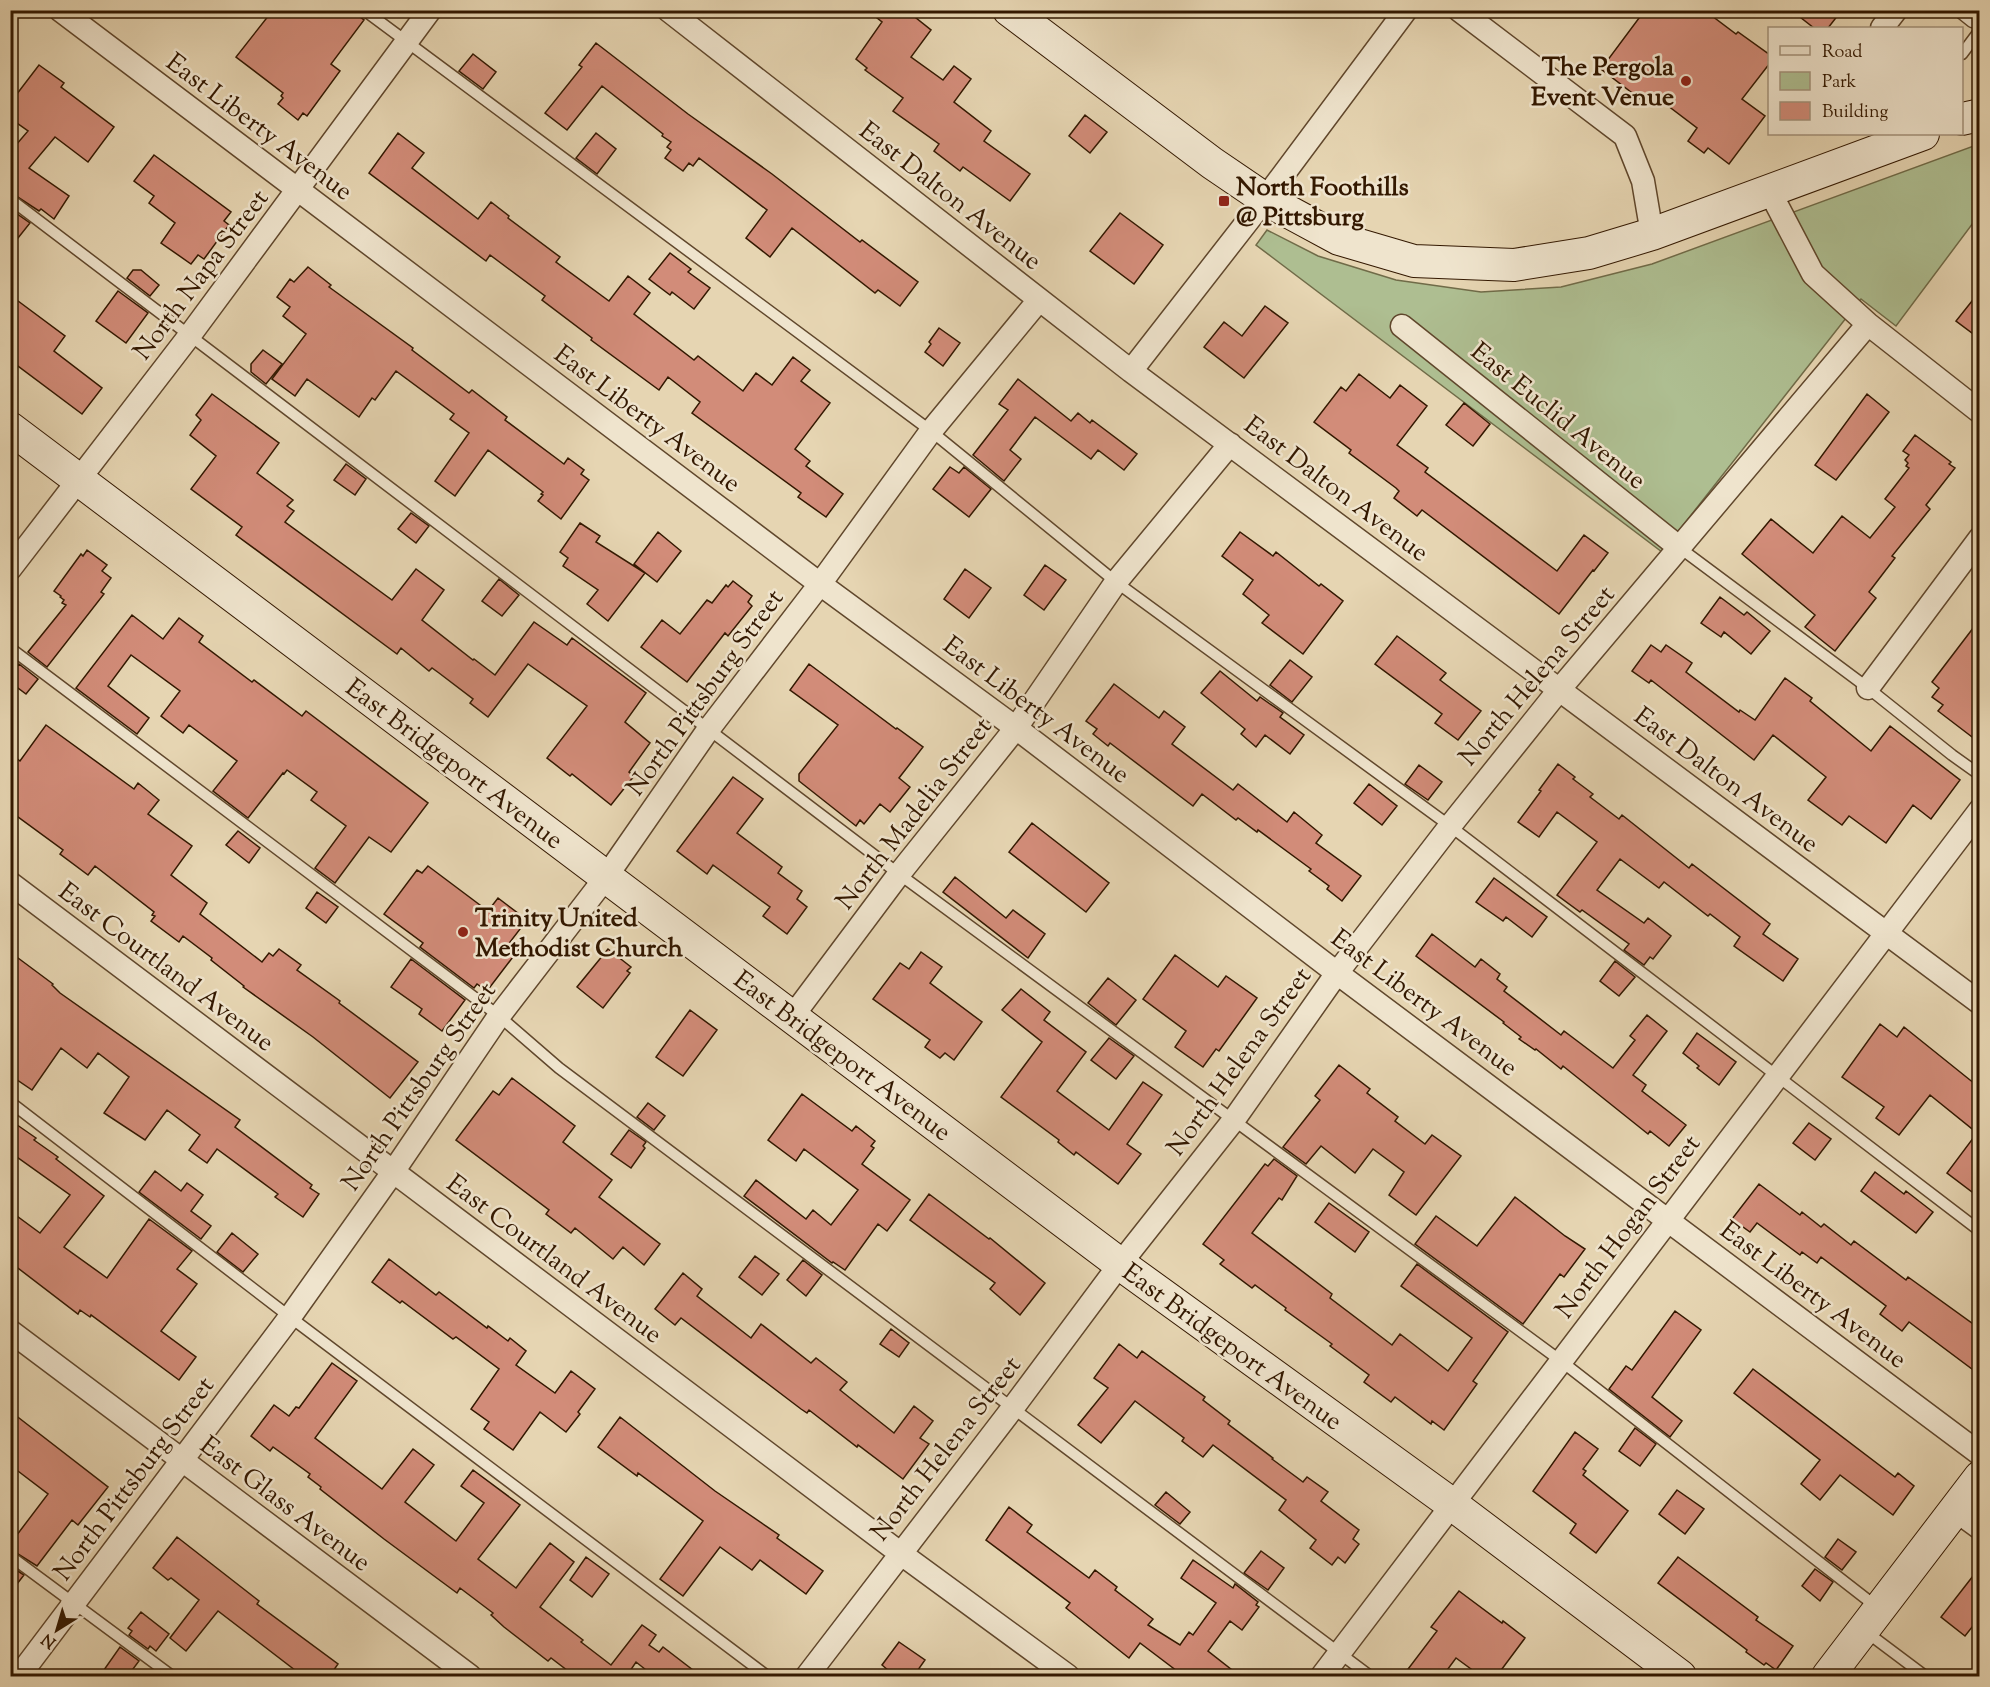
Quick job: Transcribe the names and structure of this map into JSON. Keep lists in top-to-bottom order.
{
  "streets": {
    "street": [
      "East Liberty Avenue",
      "East Dalton Avenue",
      "North Napa Street",
      "East Euclid Avenue",
      "North Helena Street",
      "North Pittsburg Street",
      "East Bridgeport Avenue",
      "North Madelia Street",
      "East Courtland Avenue",
      "North Hogan Street",
      "East Glass Avenue"
    ]
  },
  "crossings": [
    ["East Liberty Avenue", "North Napa Street"],
    ["East Liberty Avenue", "North Helena Street"],
    ["East Liberty Avenue", "North Pittsburg Street"],
    ["East Liberty Avenue", "North Madelia Street"],
    ["East Liberty Avenue", "North Hogan Street"],
    ["East Dalton Avenue", "North Helena Street"],
    ["East Dalton Avenue", "North Pittsburg Street"],
    ["East Dalton Avenue", "North Madelia Street"],
    ["East Dalton Avenue", "North Hogan Street"],
    ["North Napa Street", "East Bridgeport Avenue"],
    ["East Euclid Avenue", "North Helena Street"],
    ["North Helena Street", "East Bridgeport Avenue"],
    ["North Helena Street", "East Courtland Avenue"],
    ["North Pittsburg Street", "East Bridgeport Avenue"],
    ["North Pittsburg Street", "East Courtland Avenue"],
    ["North Pittsburg Street", "East Glass Avenue"],
    ["East Bridgeport Avenue", "North Madelia Street"],
    ["East Bridgeport Avenue", "North Hogan Street"]
  ],
  "places": {
    "other": ["The Pergola Event Venue", "Trinity United Methodist Church"],
    "transit": ["North Foothills @ Pittsburg"]
  },
  "legend": ["Road", "Park", "Building"],
  "north": "bottom left"
}
